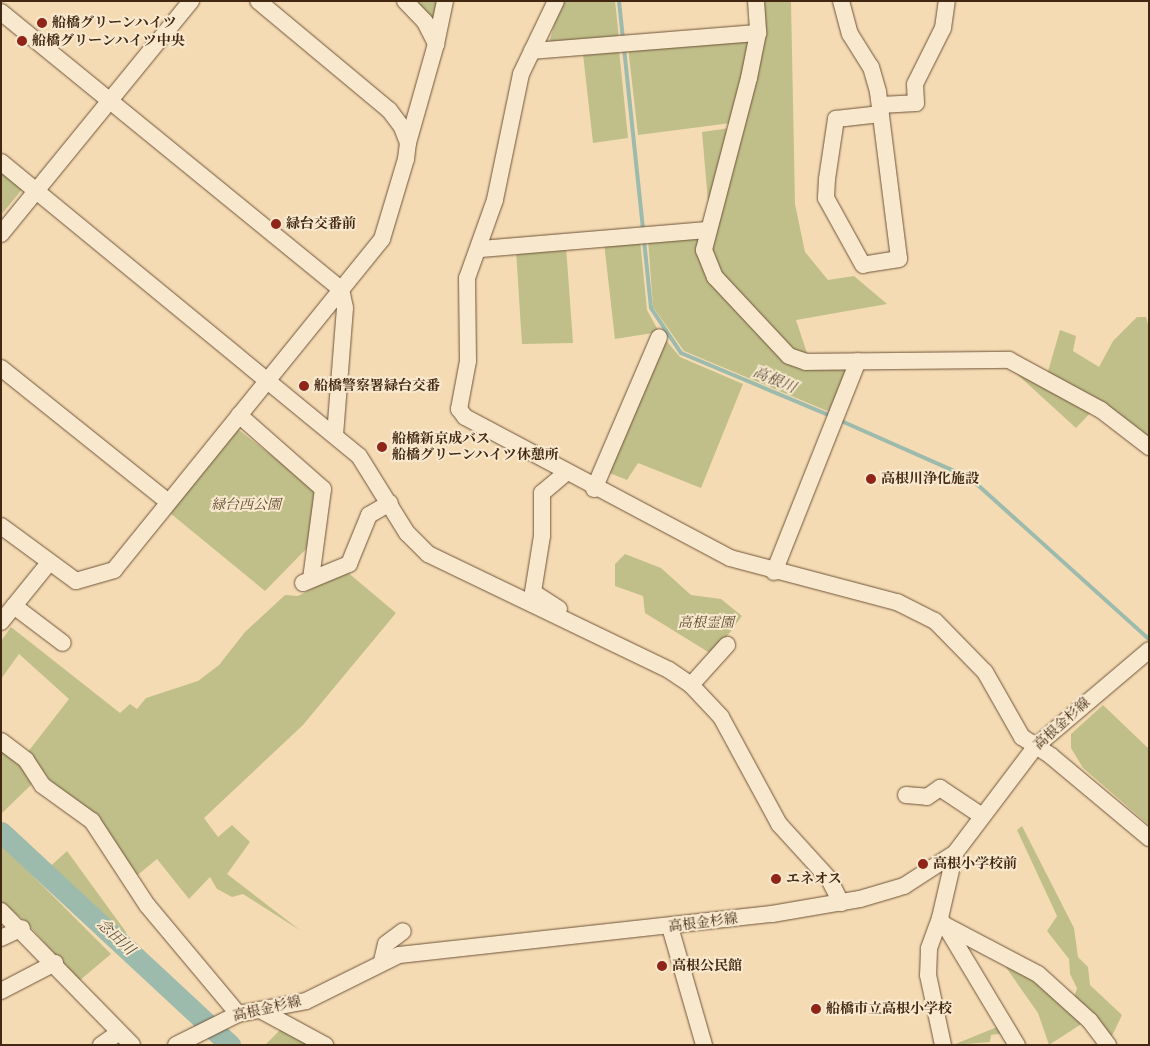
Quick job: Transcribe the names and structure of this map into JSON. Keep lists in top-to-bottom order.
{
  "streets": {
    "street": ["高根金杉線"]
  },
  "water": ["高根川", "念田川"],
  "parks": ["緑台西公園", "高根霊園"],
  "places": [
    "船橋グリーンハイツ",
    "船橋グリーンハイツ中央",
    "緑台交番前",
    "船橋警察署緑台交番",
    "船橋新京成バス 船橋グリーンハイツ休憩所",
    "高根川浄化施設",
    "高根小学校前",
    "エネオス",
    "高根公民館",
    "船橋市立高根小学校"
  ]
}
